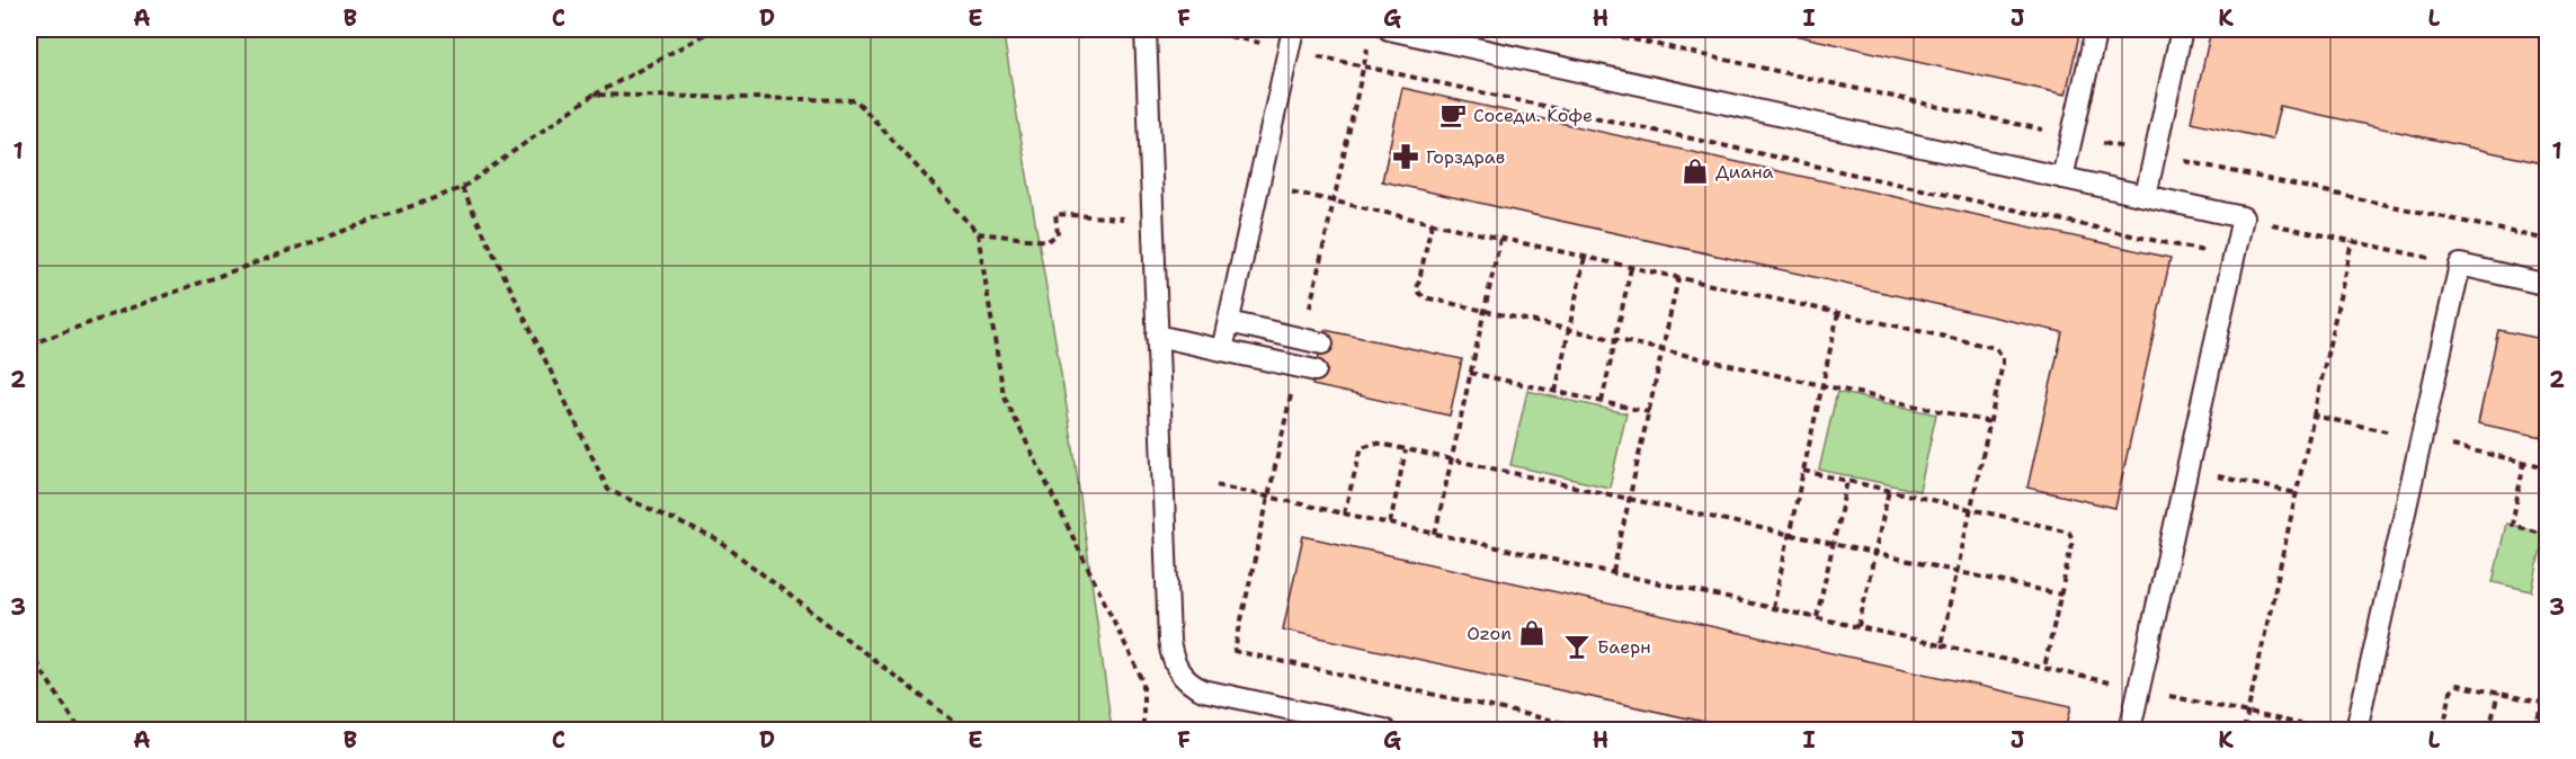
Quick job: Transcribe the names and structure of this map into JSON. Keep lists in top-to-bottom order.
{
  "places": {
    "cafe": ["Соседи. Кофе"],
    "pharmacy": ["Горздрав"],
    "shop": ["Диана", "Ozon"],
    "bar": ["Баерн"]
  },
  "grid": {
    "columns": [
      "A",
      "B",
      "C",
      "D",
      "E",
      "F",
      "G",
      "H",
      "I",
      "J",
      "K",
      "L"
    ],
    "rows": ["1", "2", "3"]
  }
}
